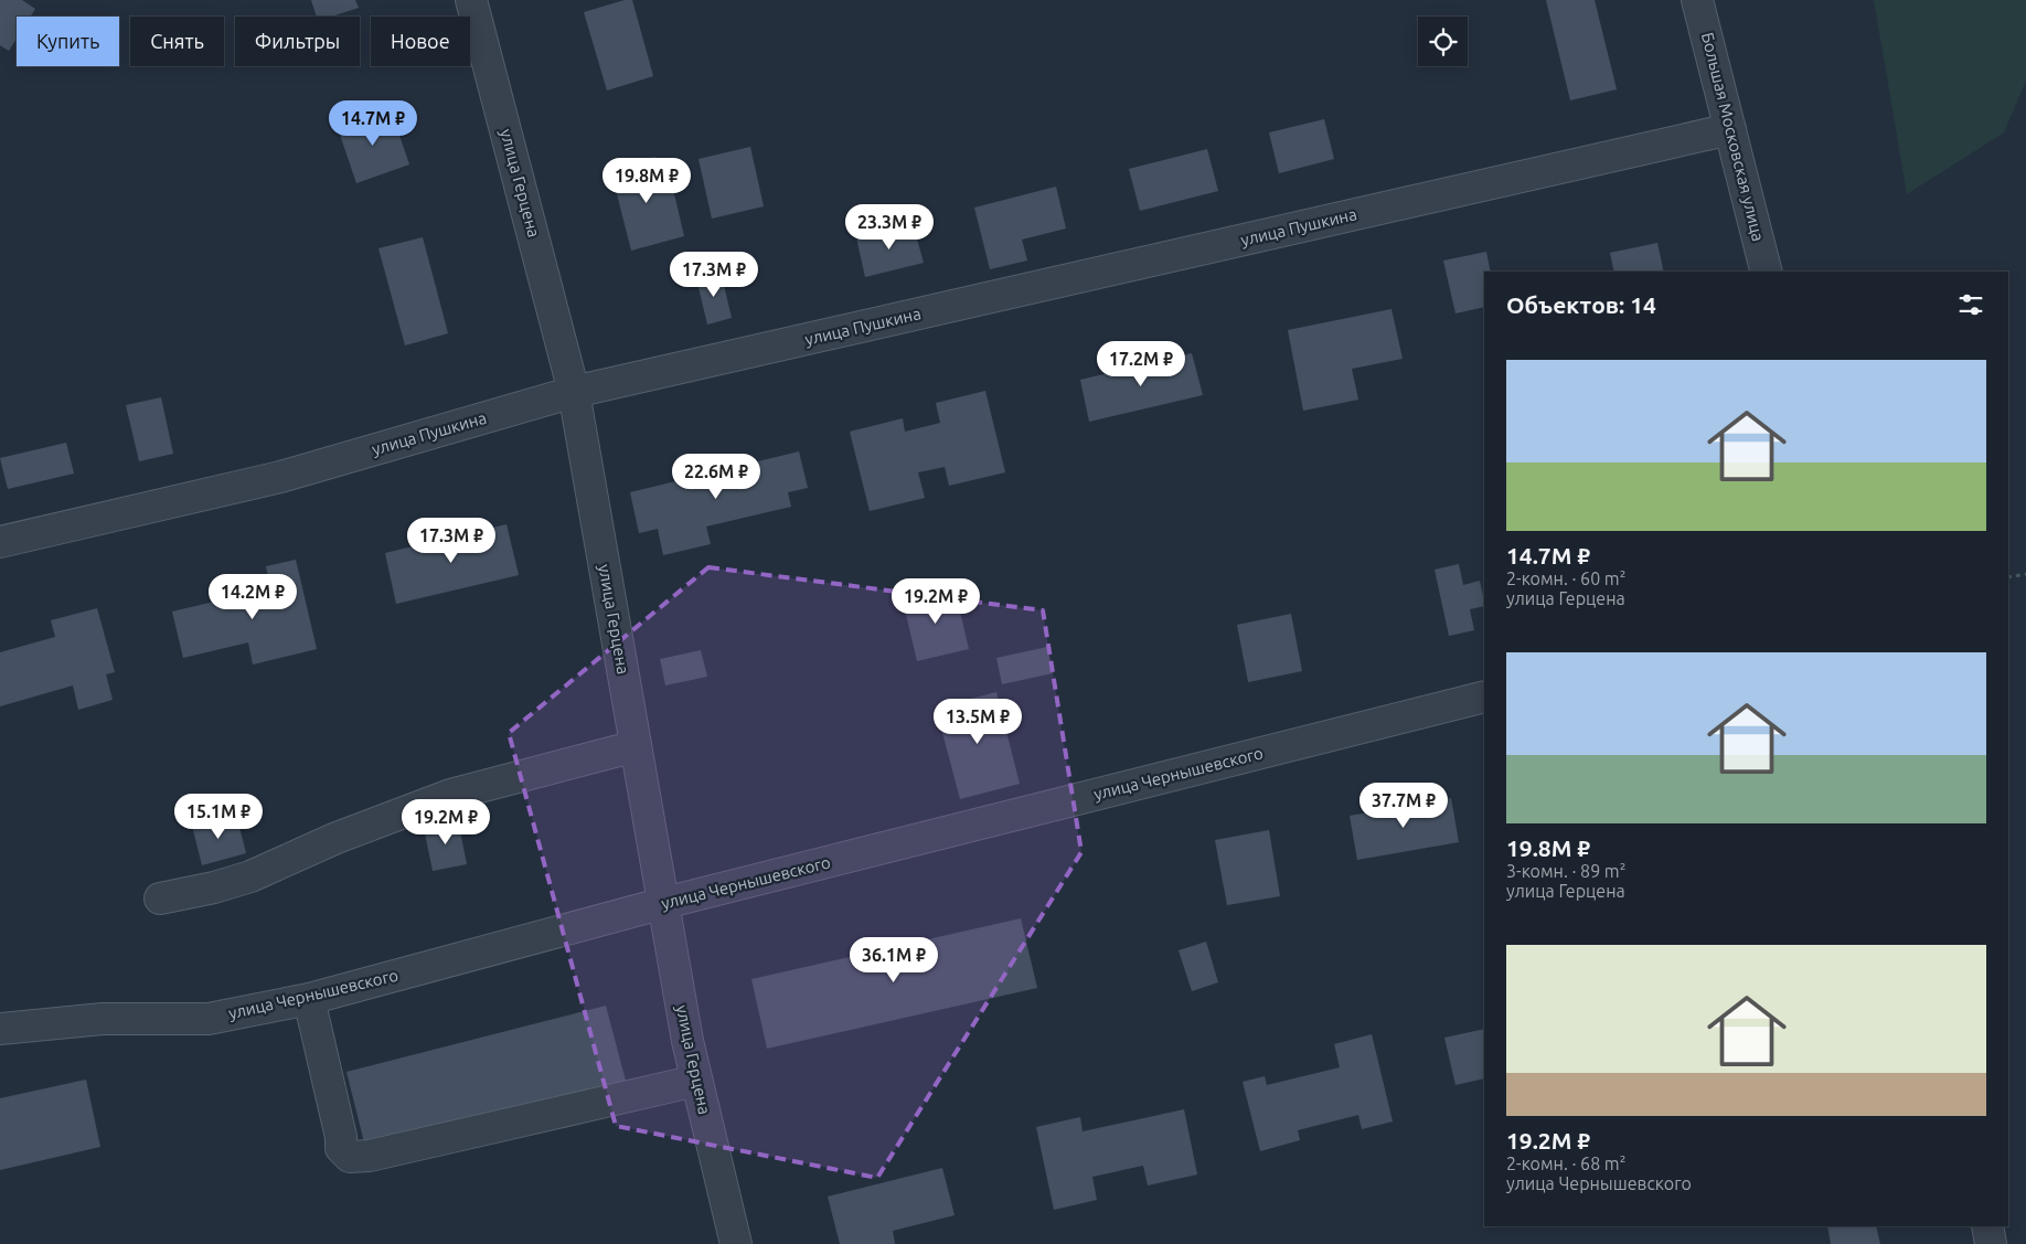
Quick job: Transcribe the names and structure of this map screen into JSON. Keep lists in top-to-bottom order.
{
  "streets": {
    "street": [
      "Большая Московская улица",
      "улица Герцена",
      "улица Пушкина",
      "улица Чернышевского"
    ]
  },
  "crossings": [
    ["Большая Московская улица", "улица Пушкина"],
    ["улица Герцена", "улица Пушкина"],
    ["улица Герцена", "улица Чернышевского"]
  ],
  "page": {
    "chip": [
      "Купить",
      "Снять",
      "Фильтры",
      "Новое"
    ],
    "price": [
      "14.7M ₽",
      "19.8M ₽",
      "23.3M ₽",
      "17.3M ₽",
      "17.2M ₽",
      "22.6M ₽",
      "17.3M ₽",
      "14.2M ₽",
      "19.2M ₽",
      "13.5M ₽",
      "37.7M ₽",
      "15.1M ₽",
      "19.2M ₽",
      "36.1M ₽"
    ],
    "heading": "Объектов: 14",
    "list": [
      {
        "name": "14.7M ₽",
        "note": "2-комн. · 60 m² · улица Герцена"
      },
      {
        "name": "19.8M ₽",
        "note": "3-комн. · 89 m² · улица Герцена"
      },
      {
        "name": "19.2M ₽",
        "note": "2-комн. · 68 m² · улица Чернышевского"
      }
    ]
  }
}
